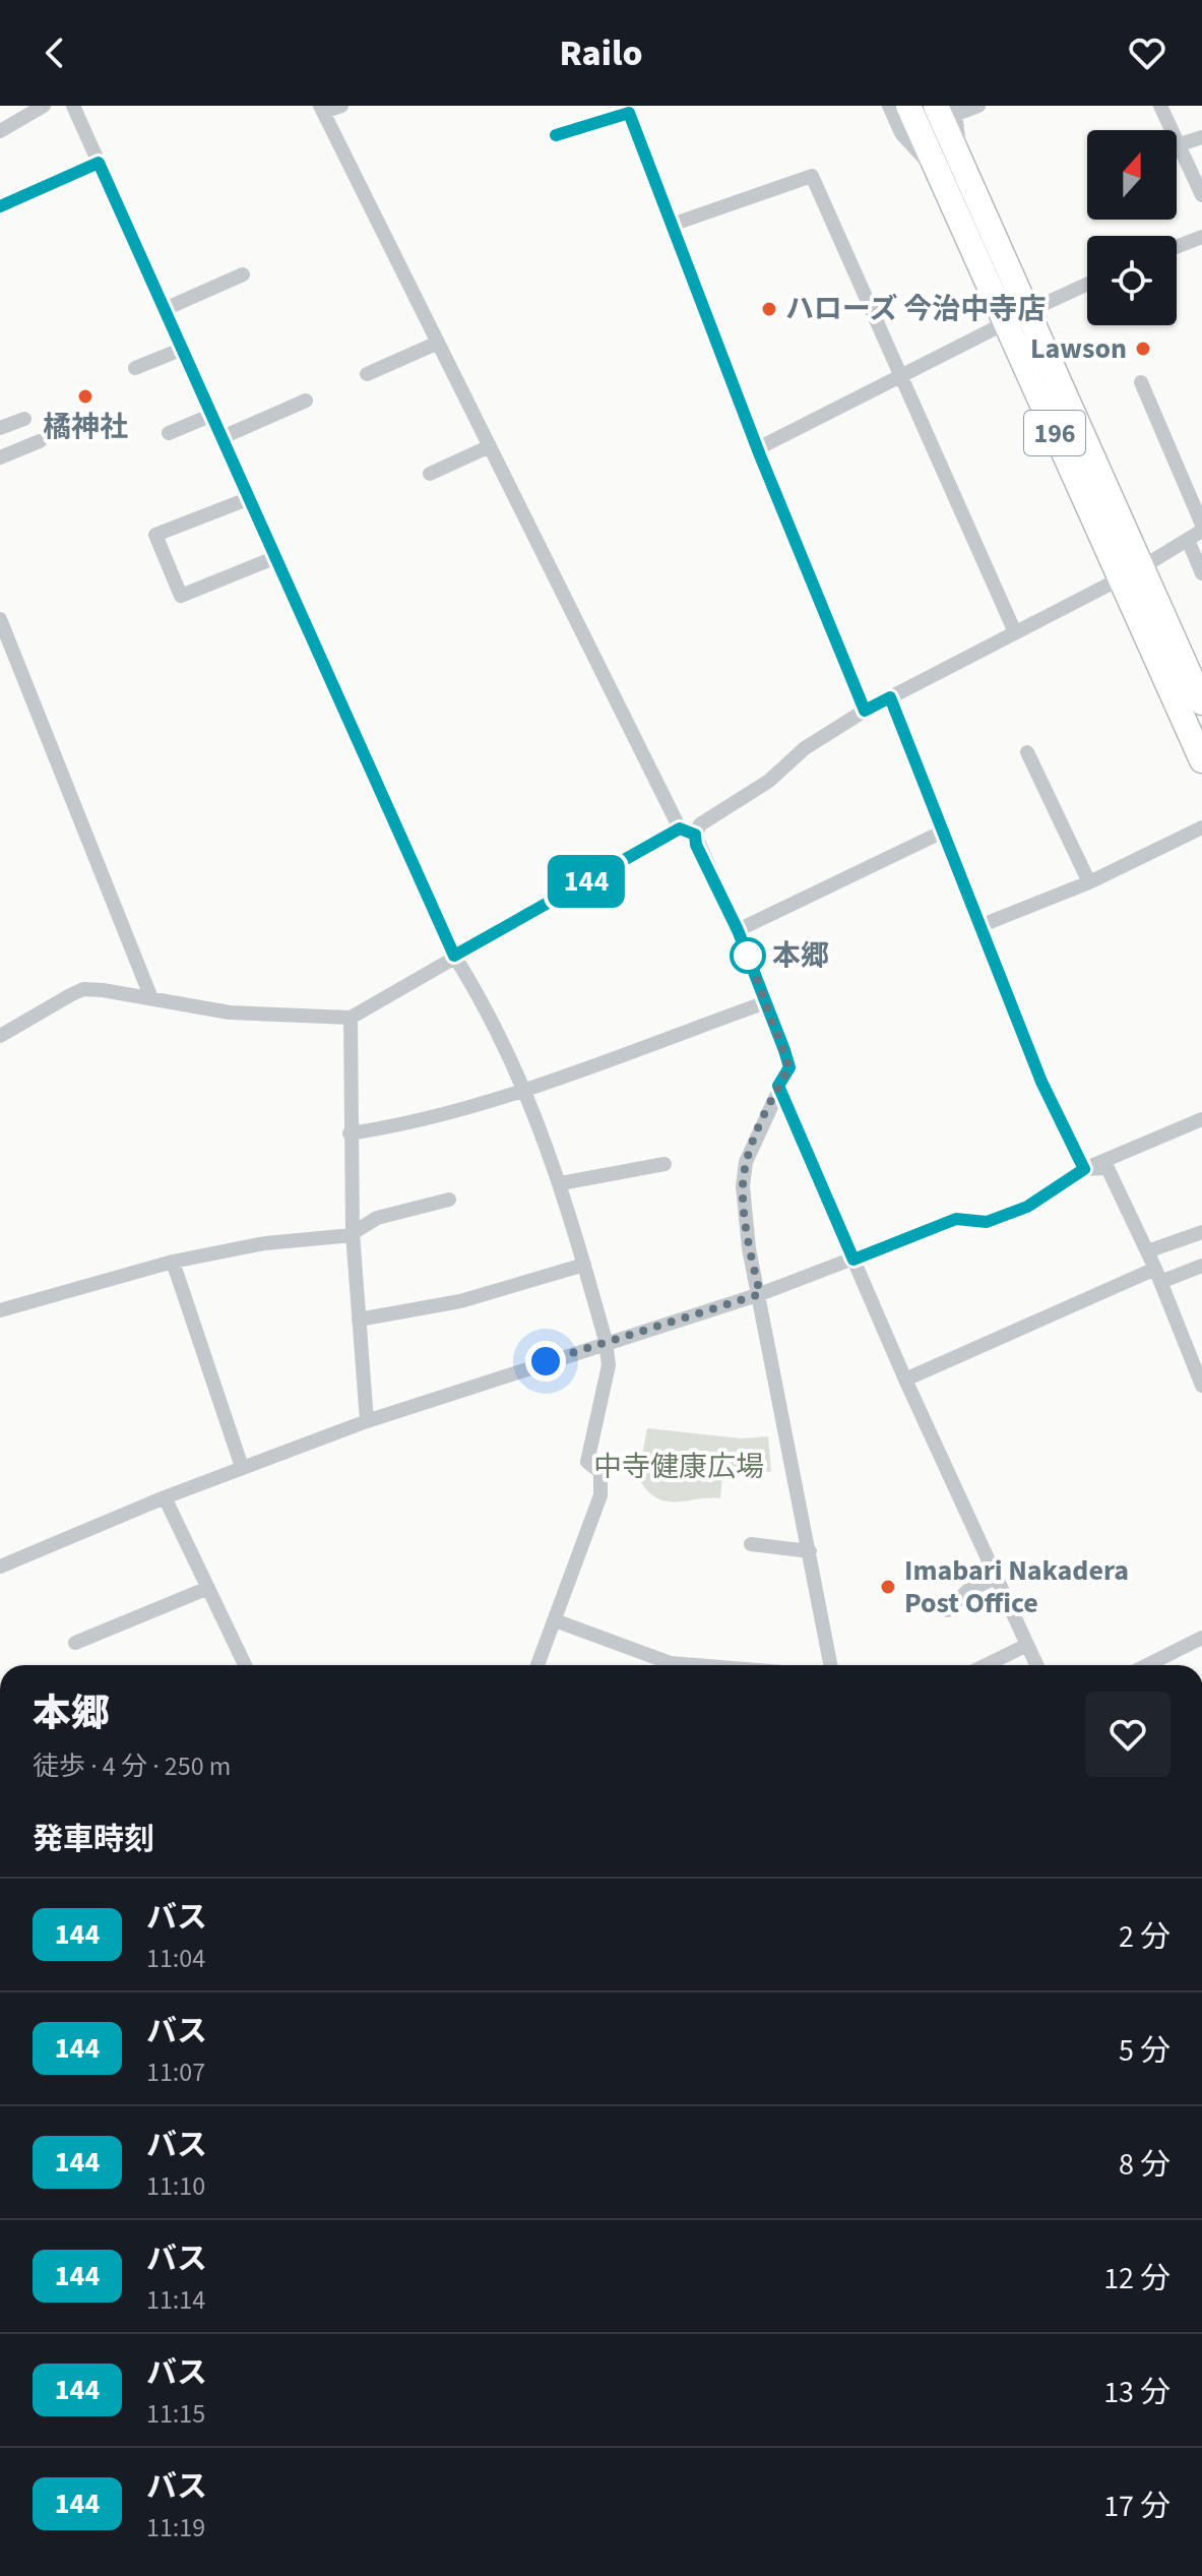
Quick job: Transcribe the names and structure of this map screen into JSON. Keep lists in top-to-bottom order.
{
  "streets": {
    "highway": ["196"]
  },
  "parks": ["中寺健康広場"],
  "places": [
    "ハローズ 今治中寺店",
    "Lawson",
    "橘神社",
    "本郷",
    "Imabari Nakadera Post Office"
  ],
  "lines": ["bus line 144"],
  "north": "top",
  "page": {
    "header": "Railo",
    "on_map": "144",
    "heading": [
      ["本郷", "徒歩 · 4 分 · 250 m"],
      "発車時刻"
    ],
    "list": [
      {
        "mark": "144",
        "name": "バス",
        "note": "11:04",
        "value": "2 分"
      },
      {
        "mark": "144",
        "name": "バス",
        "note": "11:07",
        "value": "5 分"
      },
      {
        "mark": "144",
        "name": "バス",
        "note": "11:10",
        "value": "8 分"
      },
      {
        "mark": "144",
        "name": "バス",
        "note": "11:14",
        "value": "12 分"
      },
      {
        "mark": "144",
        "name": "バス",
        "note": "11:15",
        "value": "13 分"
      },
      {
        "mark": "144",
        "name": "バス",
        "note": "11:19",
        "value": "17 分"
      }
    ]
  }
}
